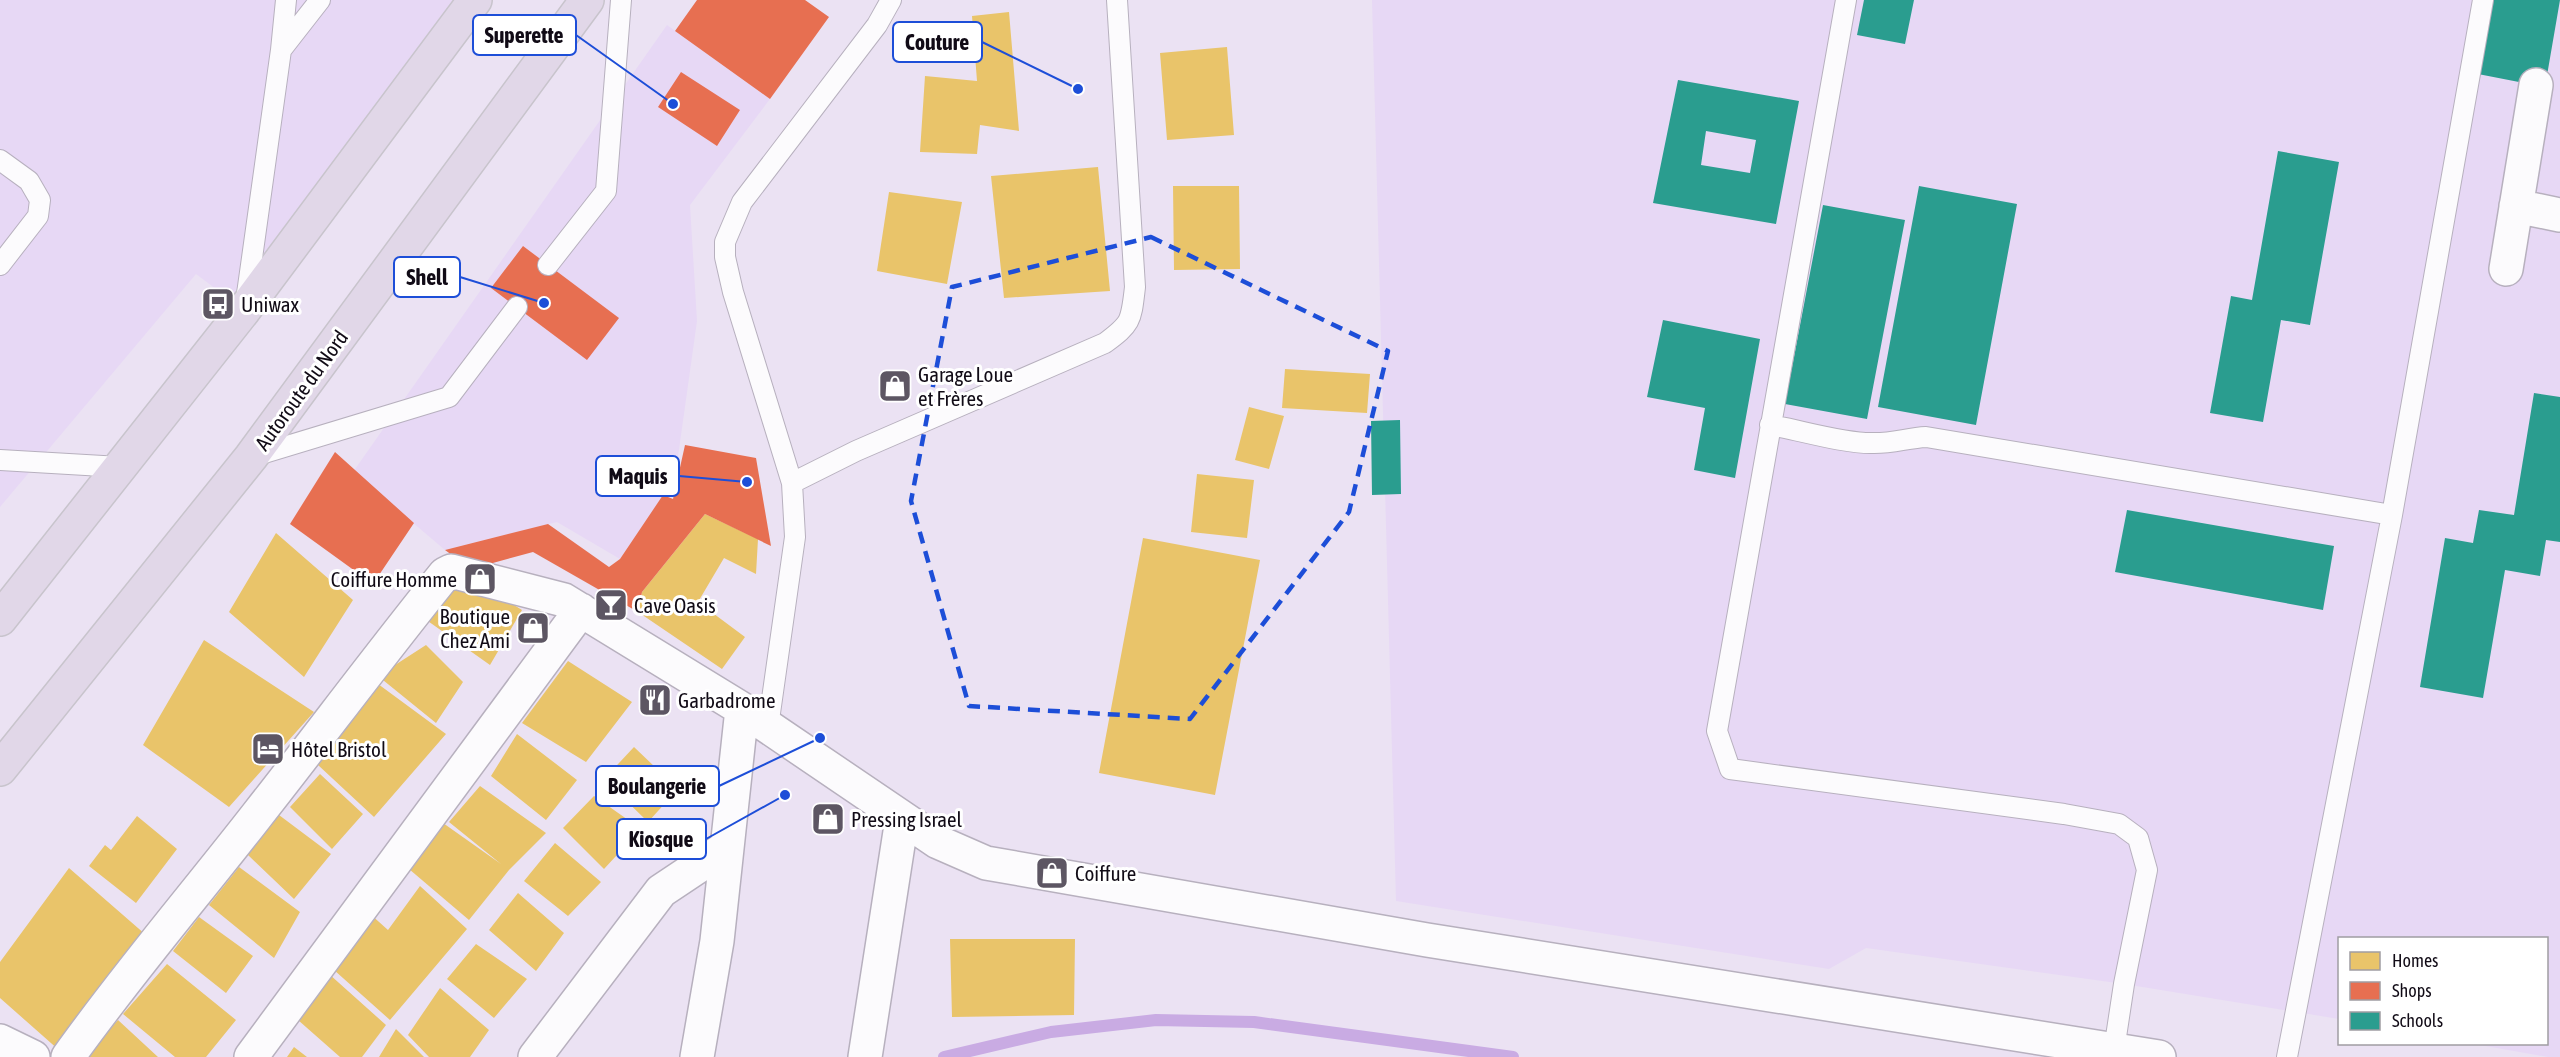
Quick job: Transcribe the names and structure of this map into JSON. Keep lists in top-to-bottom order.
{
  "streets": {
    "highway": ["Autoroute du Nord"]
  },
  "places": {
    "other": [
      "Couture",
      "Superette",
      "Shell",
      "Maquis",
      "Boulangerie",
      "Kiosque"
    ],
    "bus stop": ["Uniwax"],
    "shop": [
      "Garage Loue et Frères",
      "Coiffure Homme",
      "Boutique Chez Ami",
      "Pressing Israel",
      "Coiffure"
    ],
    "bar": ["Cave Oasis"],
    "restaurant": ["Garbadrome"],
    "hotel": ["Hôtel Bristol"]
  },
  "legend": ["Homes", "Shops", "Schools"]
}
